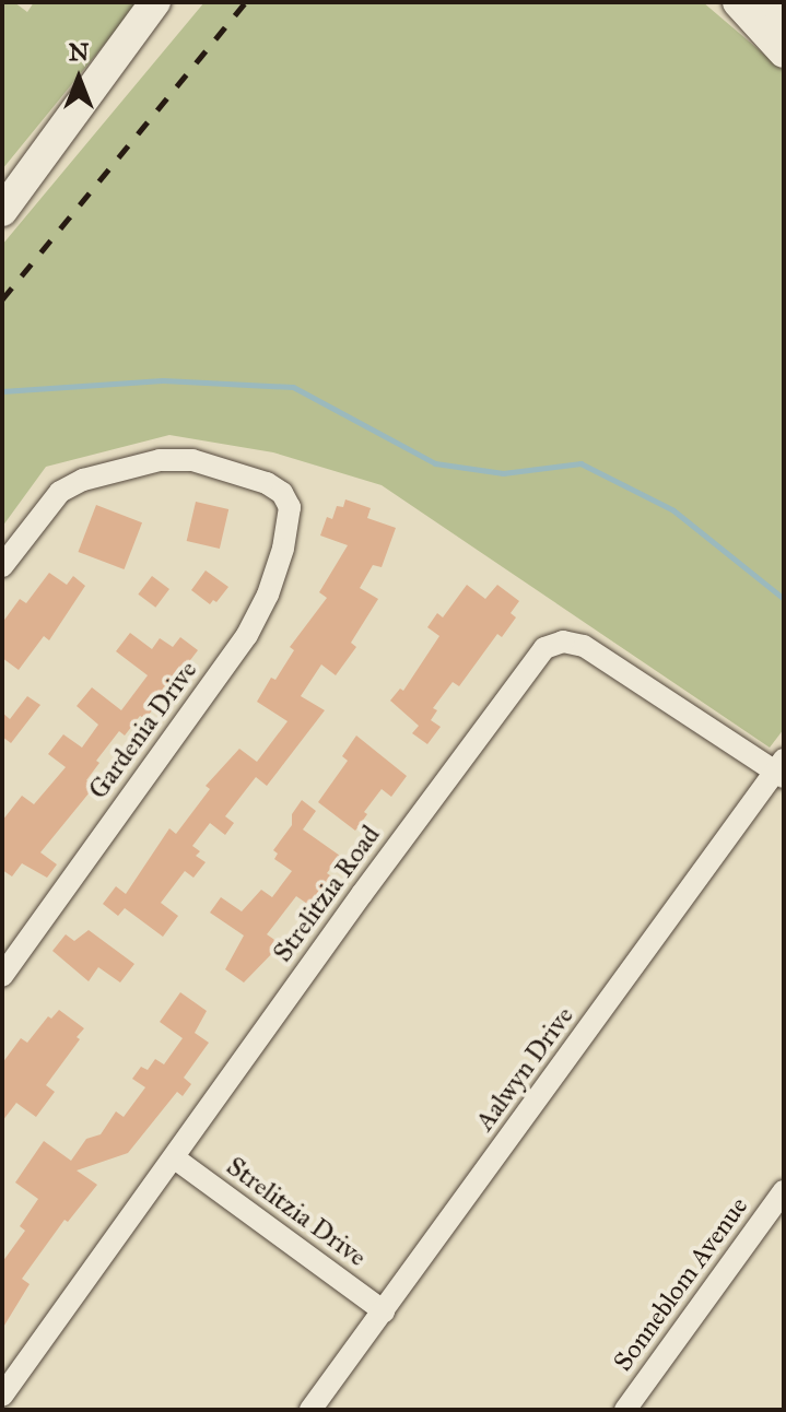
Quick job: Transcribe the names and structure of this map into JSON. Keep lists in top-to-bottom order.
{
  "streets": {
    "street": [
      "Gardenia Drive",
      "Strelitzia Road",
      "Aalwyn Drive",
      "Strelitzia Drive",
      "Sonneblom Avenue"
    ]
  },
  "crossings": [
    ["Strelitzia Road", "Aalwyn Drive"],
    ["Strelitzia Road", "Strelitzia Drive"],
    ["Aalwyn Drive", "Strelitzia Drive"]
  ],
  "north": "top"
}
